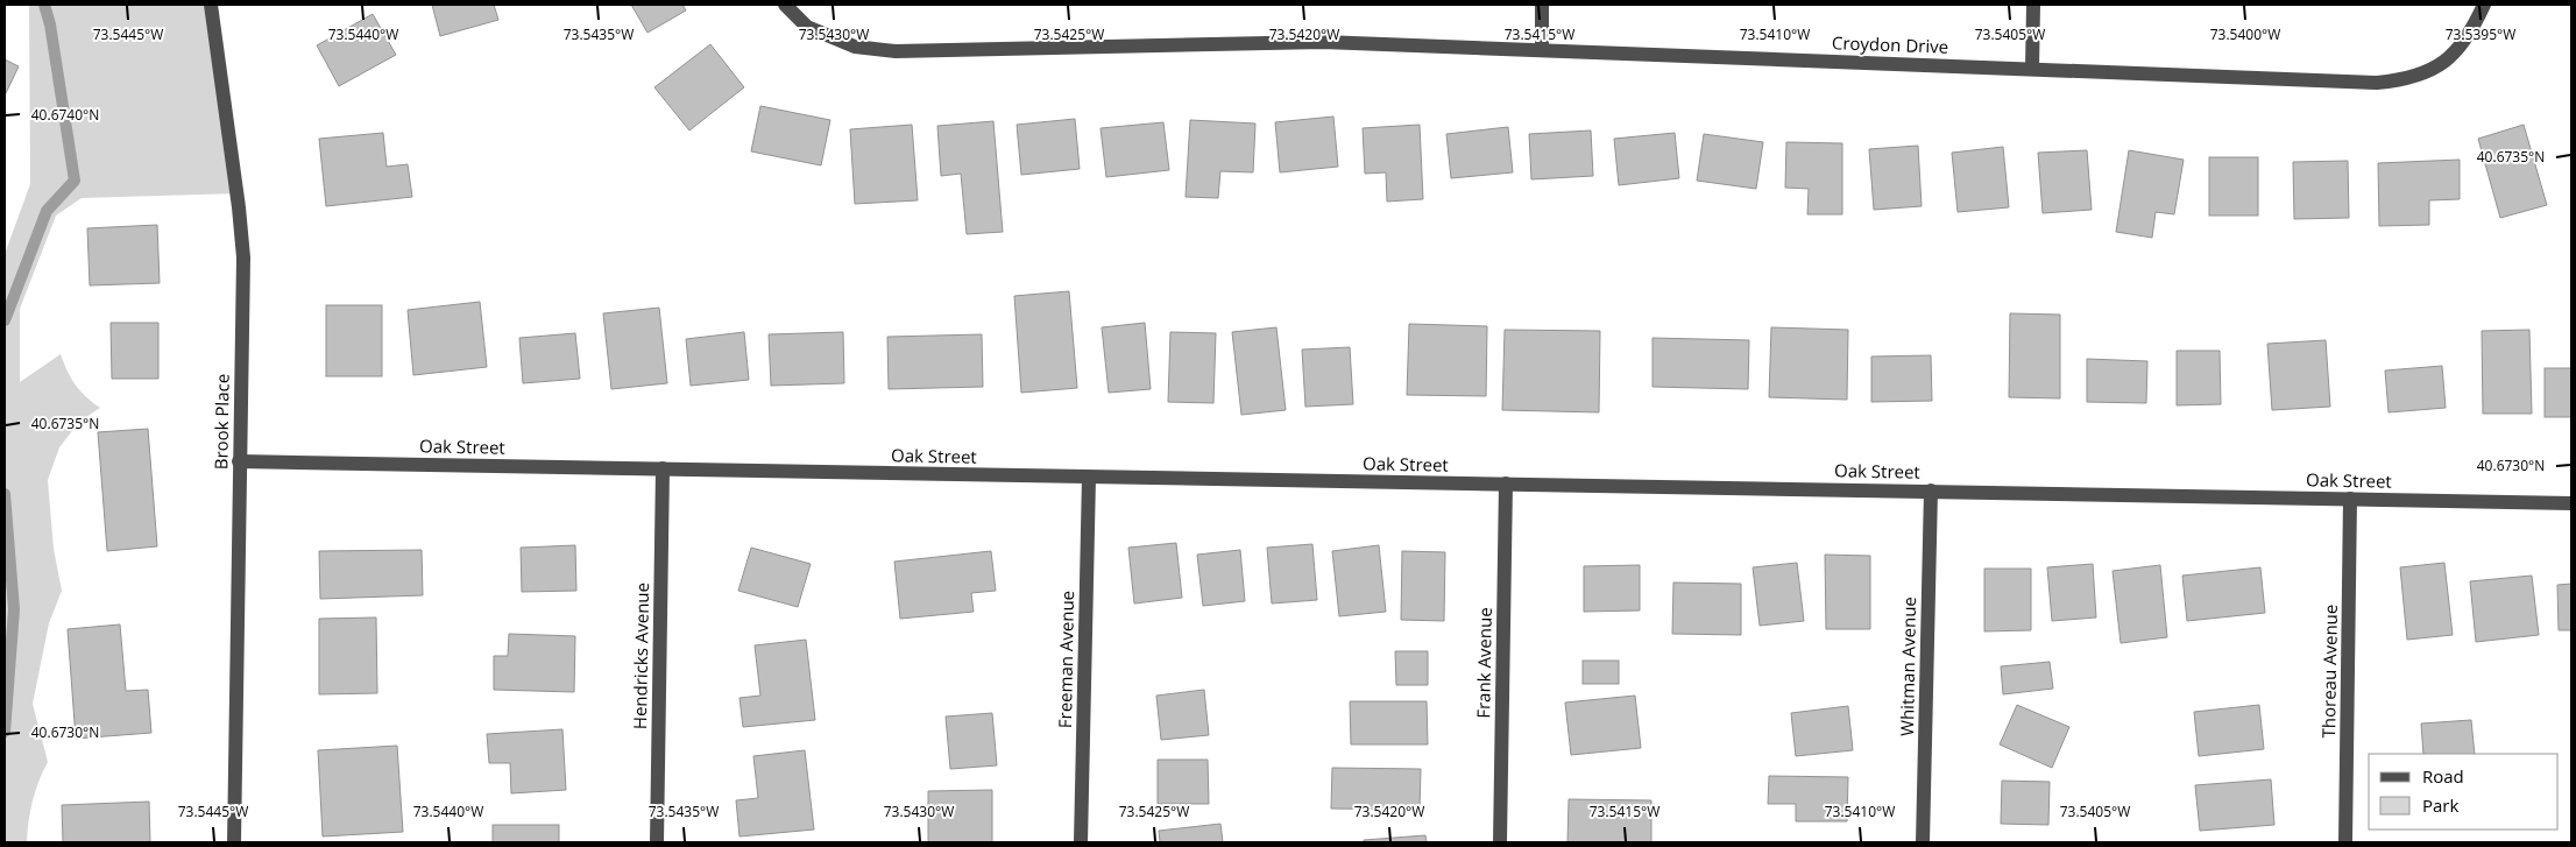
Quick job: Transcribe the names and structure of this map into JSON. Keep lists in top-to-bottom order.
{
  "streets": {
    "street": [
      "Croydon Drive",
      "Brook Place",
      "Oak Street",
      "Hendricks Avenue",
      "Freeman Avenue",
      "Frank Avenue",
      "Whitman Avenue",
      "Thoreau Avenue"
    ]
  },
  "crossings": [
    ["Brook Place", "Oak Street"],
    ["Oak Street", "Hendricks Avenue"],
    ["Oak Street", "Freeman Avenue"],
    ["Oak Street", "Frank Avenue"],
    ["Oak Street", "Whitman Avenue"],
    ["Oak Street", "Thoreau Avenue"]
  ],
  "legend": ["Road", "Park"],
  "coordinates": [
    "73.5445°W",
    "73.5440°W",
    "73.5435°W",
    "73.5430°W",
    "73.5425°W",
    "73.5420°W",
    "73.5415°W",
    "73.5410°W",
    "73.5405°W",
    "73.5400°W",
    "73.5395°W",
    "40.6740°N",
    "40.6735°N",
    "40.6730°N"
  ]
}
